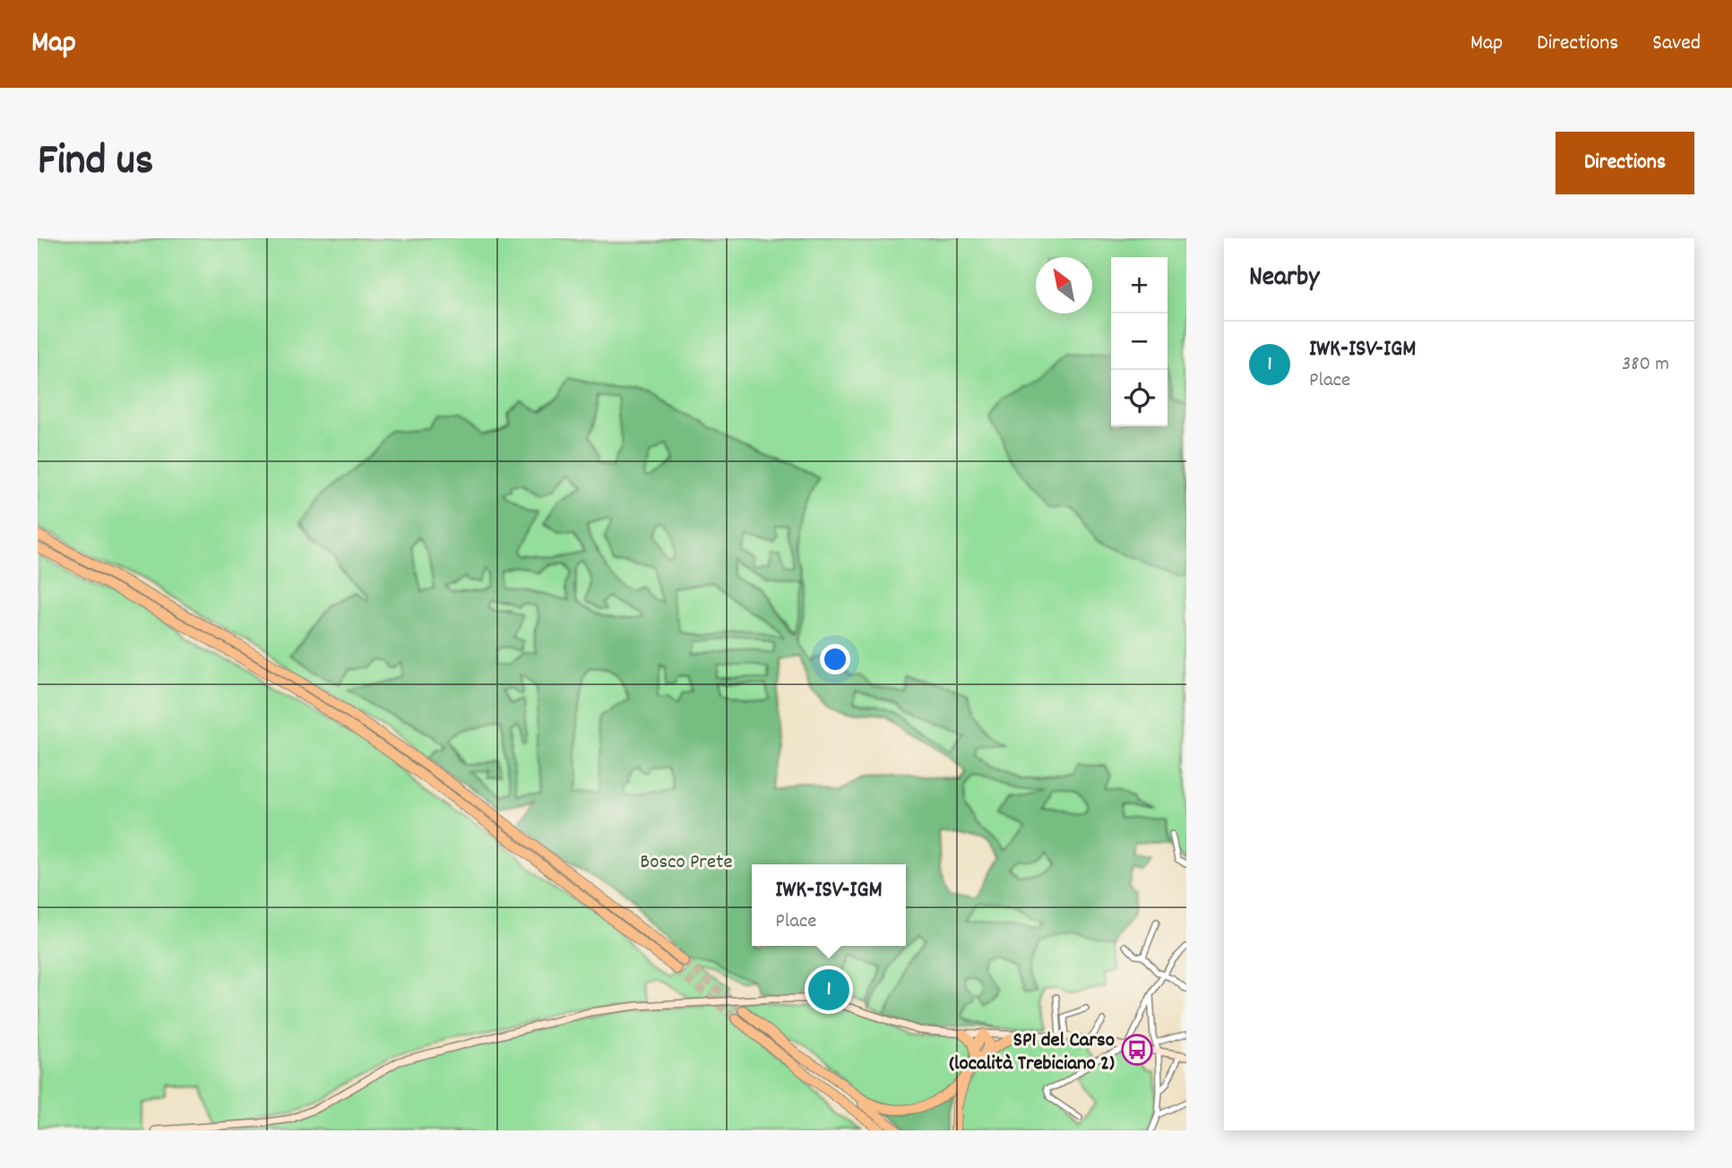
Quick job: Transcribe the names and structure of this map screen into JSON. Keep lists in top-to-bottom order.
{
  "parks": ["Bosco Prete"],
  "places": {
    "bus stop": ["SP1 del Carso (località Trebiciano 2)"]
  },
  "north": "top left",
  "page": {
    "header": "Map",
    "nav": ["Map", "Directions", "Saved"],
    "title": "Find us",
    "buttons": "Directions",
    "heading": "Nearby",
    "map_buttons": ["+", "−"],
    "list": [
      {
        "mark": "1",
        "name": "IWK-ISV-IGM",
        "note": "Place",
        "value": "380 m"
      }
    ],
    "popup": ["IWK-ISV-IGM", "Place"],
    "pins": "1"
  }
}
